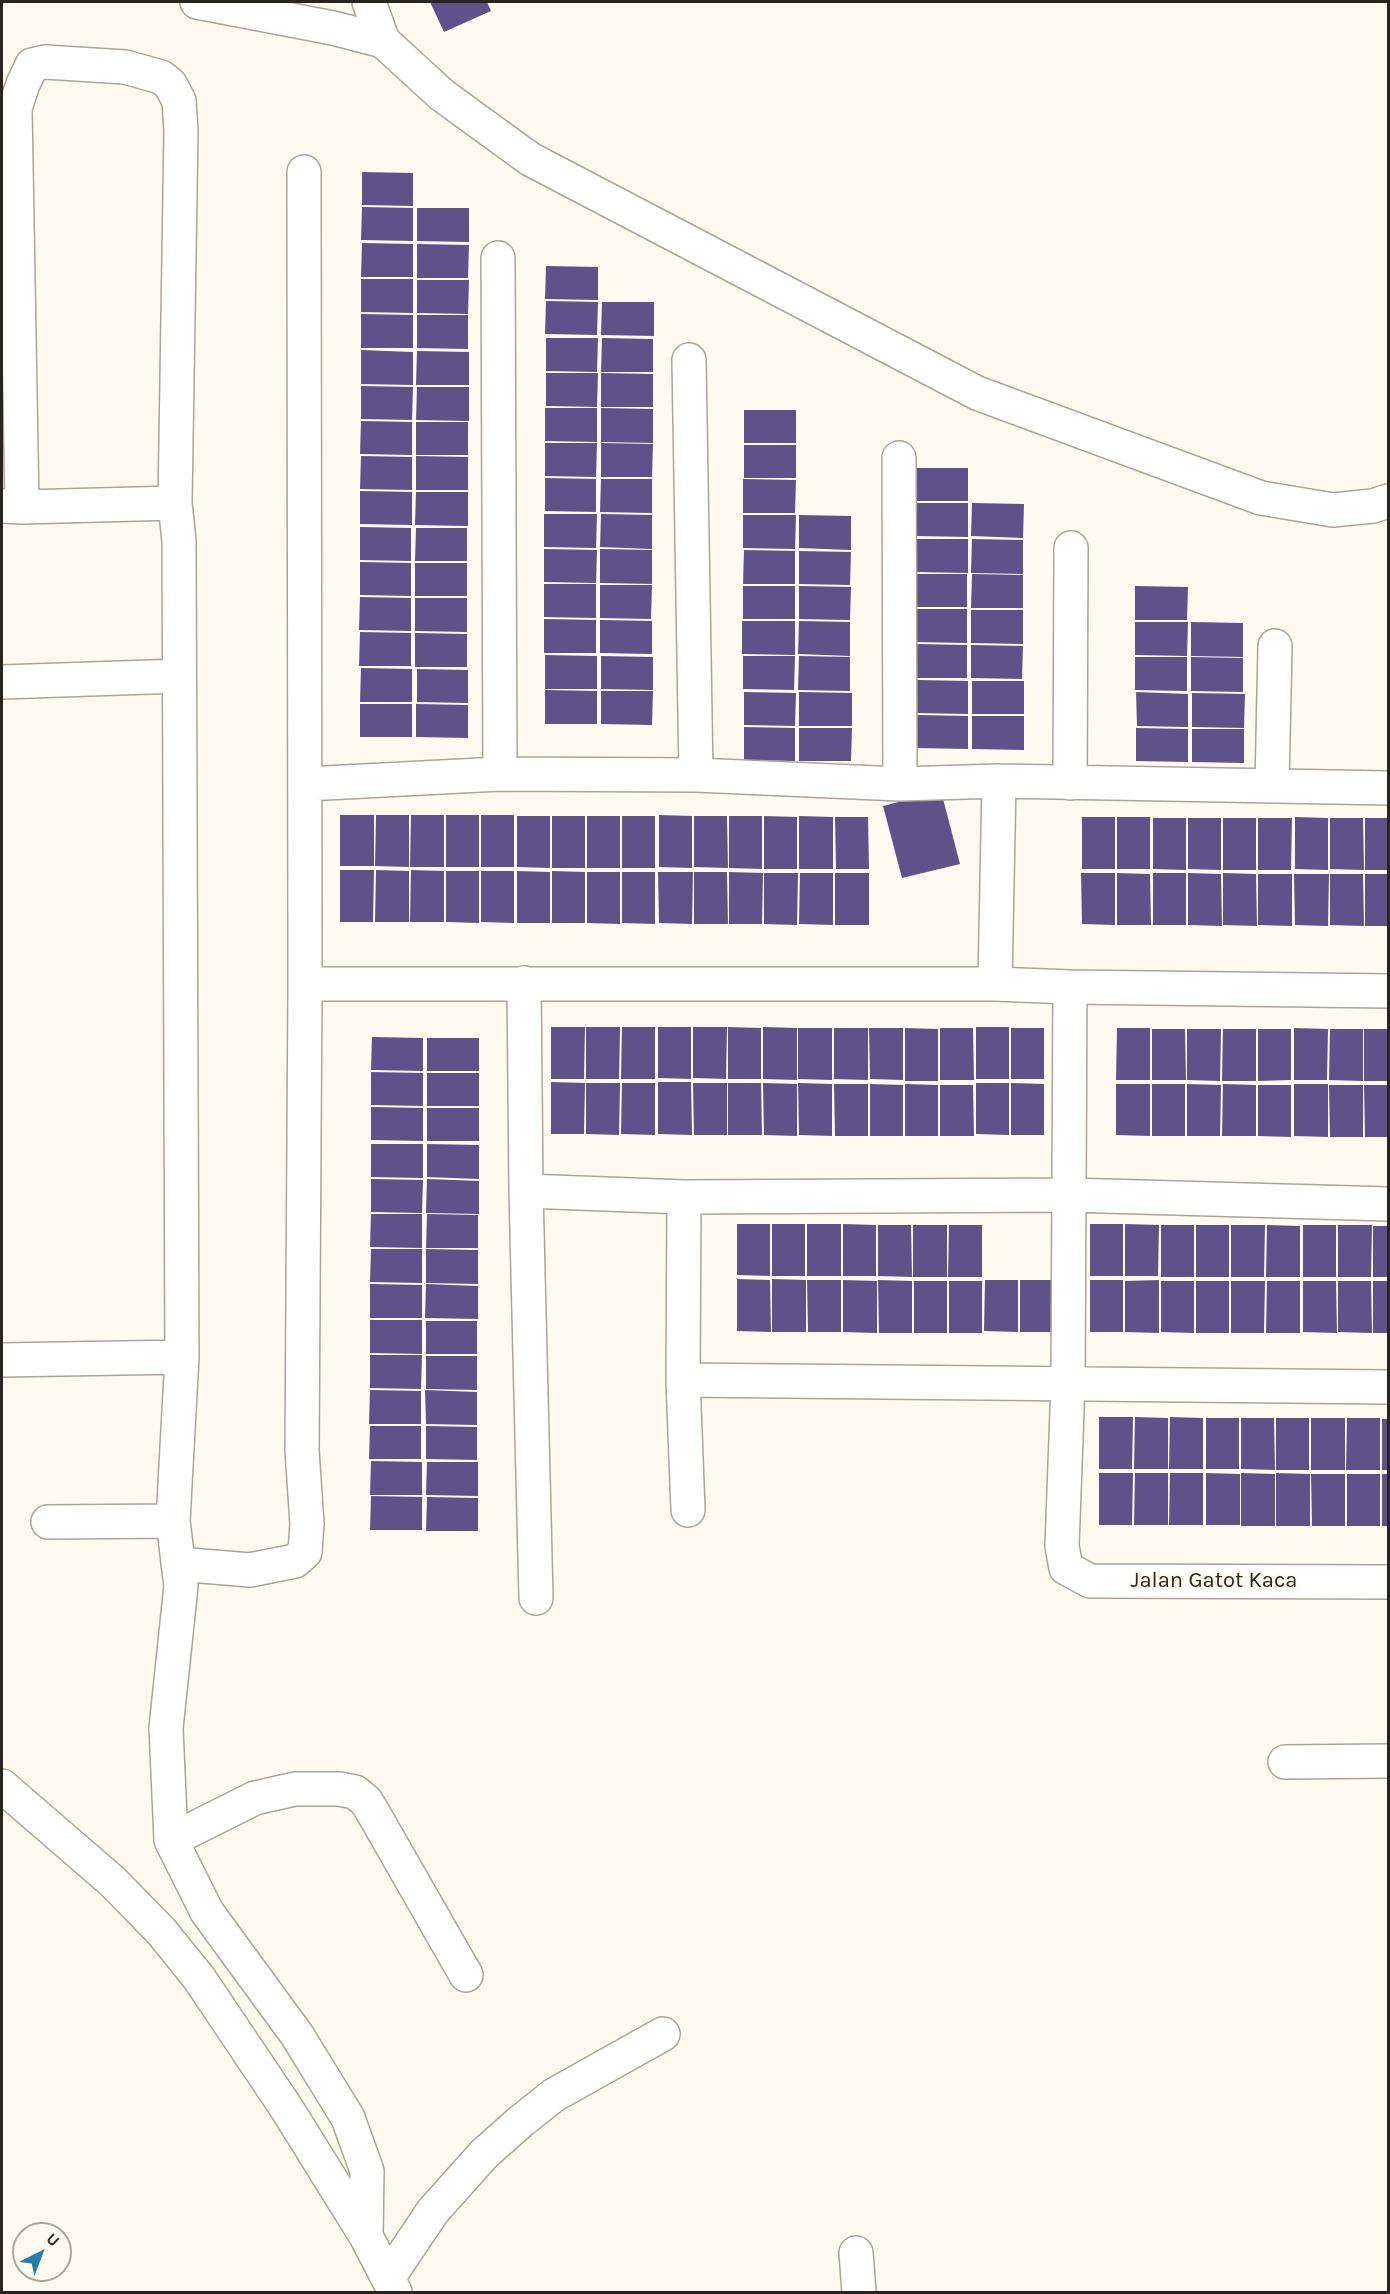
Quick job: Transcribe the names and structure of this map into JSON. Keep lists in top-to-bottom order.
{
  "streets": {
    "street": ["Jalan Gatot Kaca"]
  },
  "north": "top right"
}
